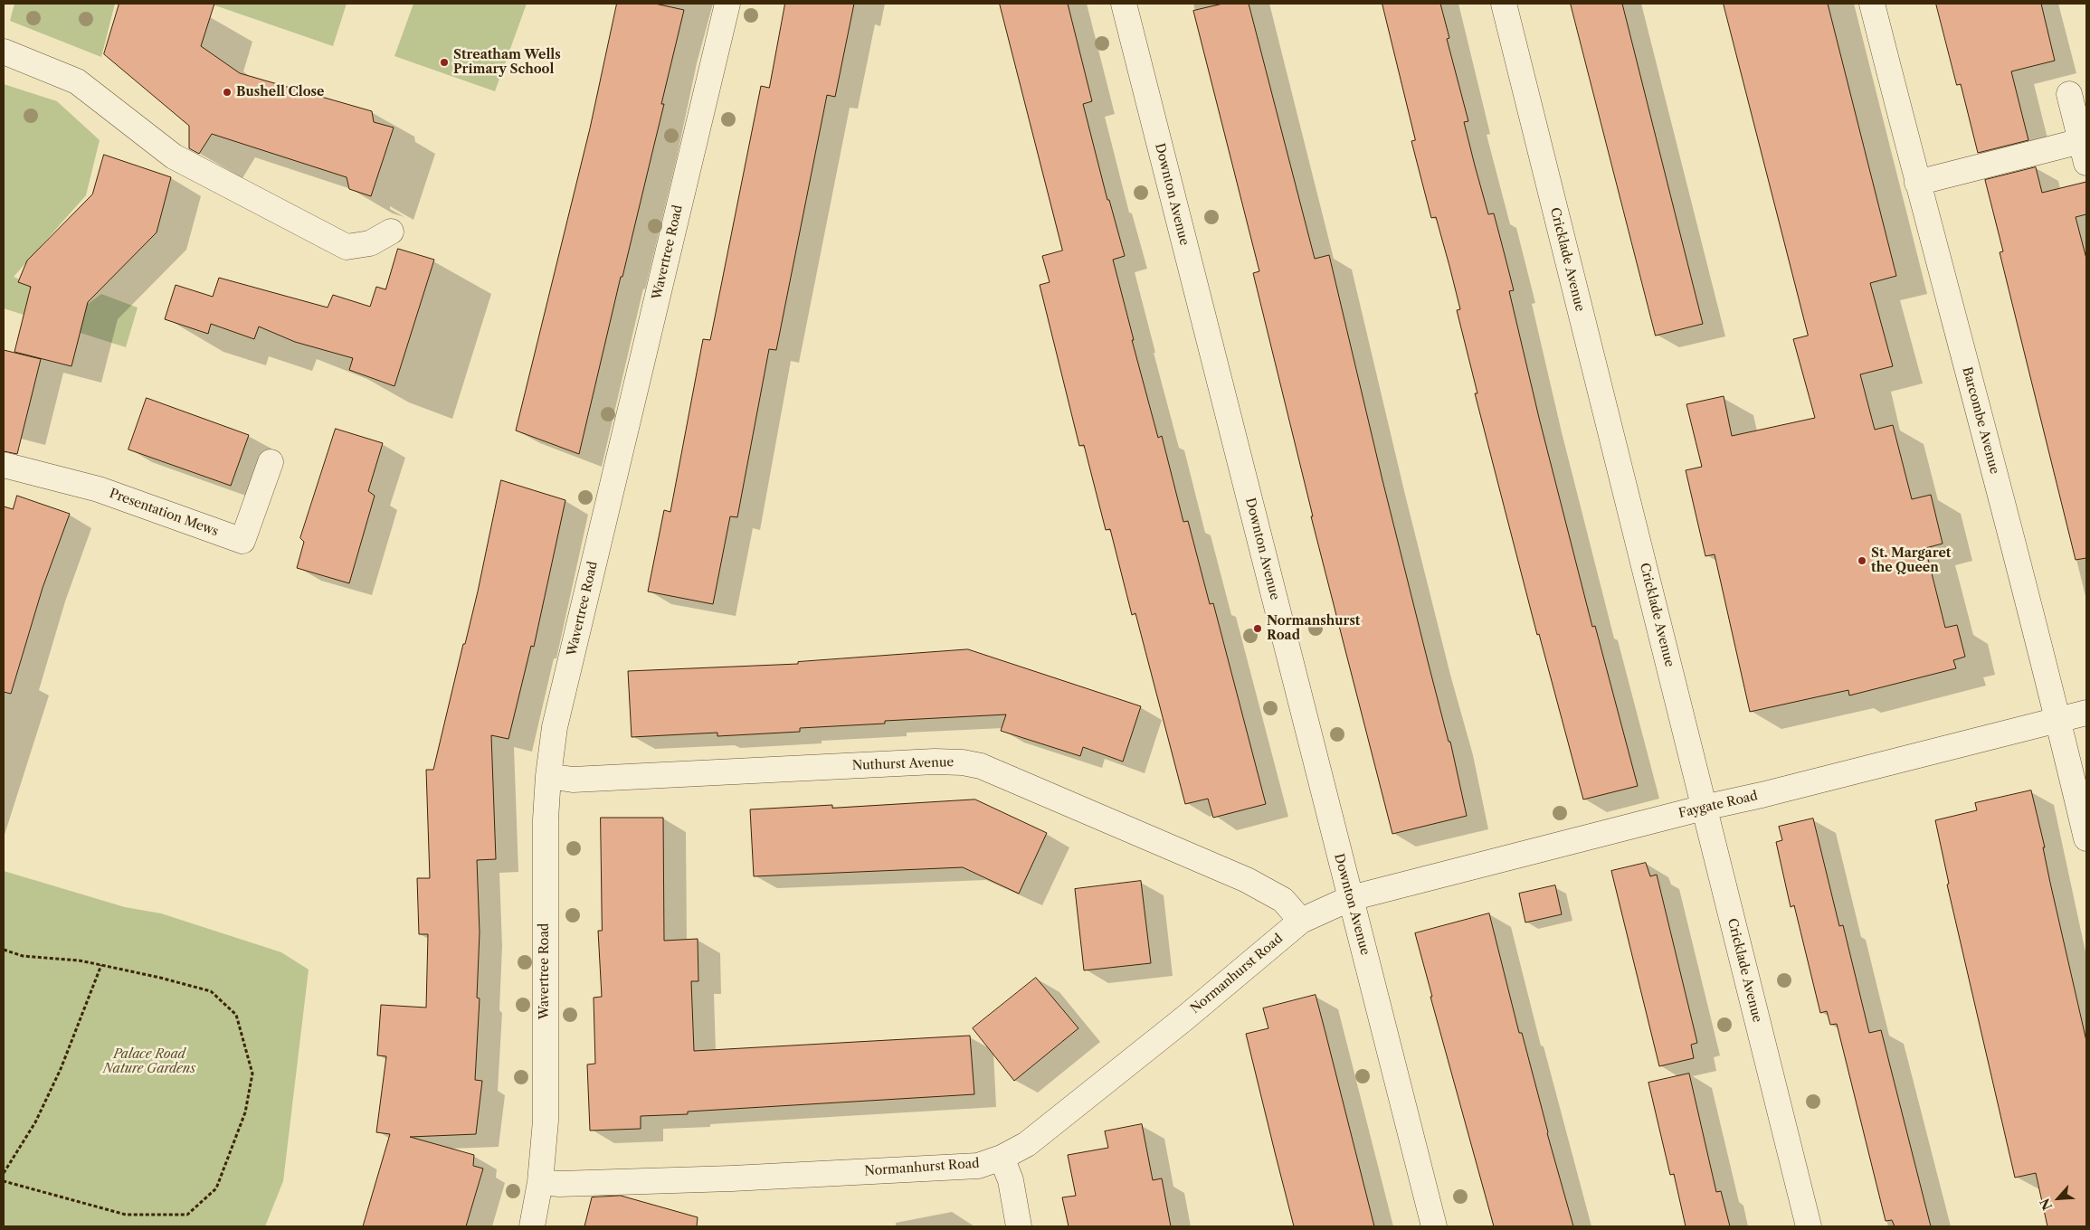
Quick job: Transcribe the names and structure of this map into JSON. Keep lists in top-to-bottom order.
{
  "streets": {
    "street": [
      "Downton Avenue",
      "Wavertree Road",
      "Cricklade Avenue",
      "Barcombe Avenue",
      "Presentation Mews",
      "Nuthurst Avenue",
      "Faygate Road",
      "Normanhurst Road"
    ]
  },
  "crossings": [
    ["Downton Avenue", "Faygate Road"],
    ["Downton Avenue", "Normanhurst Road"],
    ["Wavertree Road", "Nuthurst Avenue"],
    ["Wavertree Road", "Normanhurst Road"],
    ["Cricklade Avenue", "Faygate Road"],
    ["Barcombe Avenue", "Faygate Road"],
    ["Nuthurst Avenue", "Normanhurst Road"],
    ["Faygate Road", "Normanhurst Road"]
  ],
  "parks": ["Palace Road Nature Gardens"],
  "places": [
    "Streatham Wells Primary School",
    "Bushell Close",
    "St. Margaret the Queen",
    "Normanshurst Road"
  ],
  "north": "bottom left"
}
